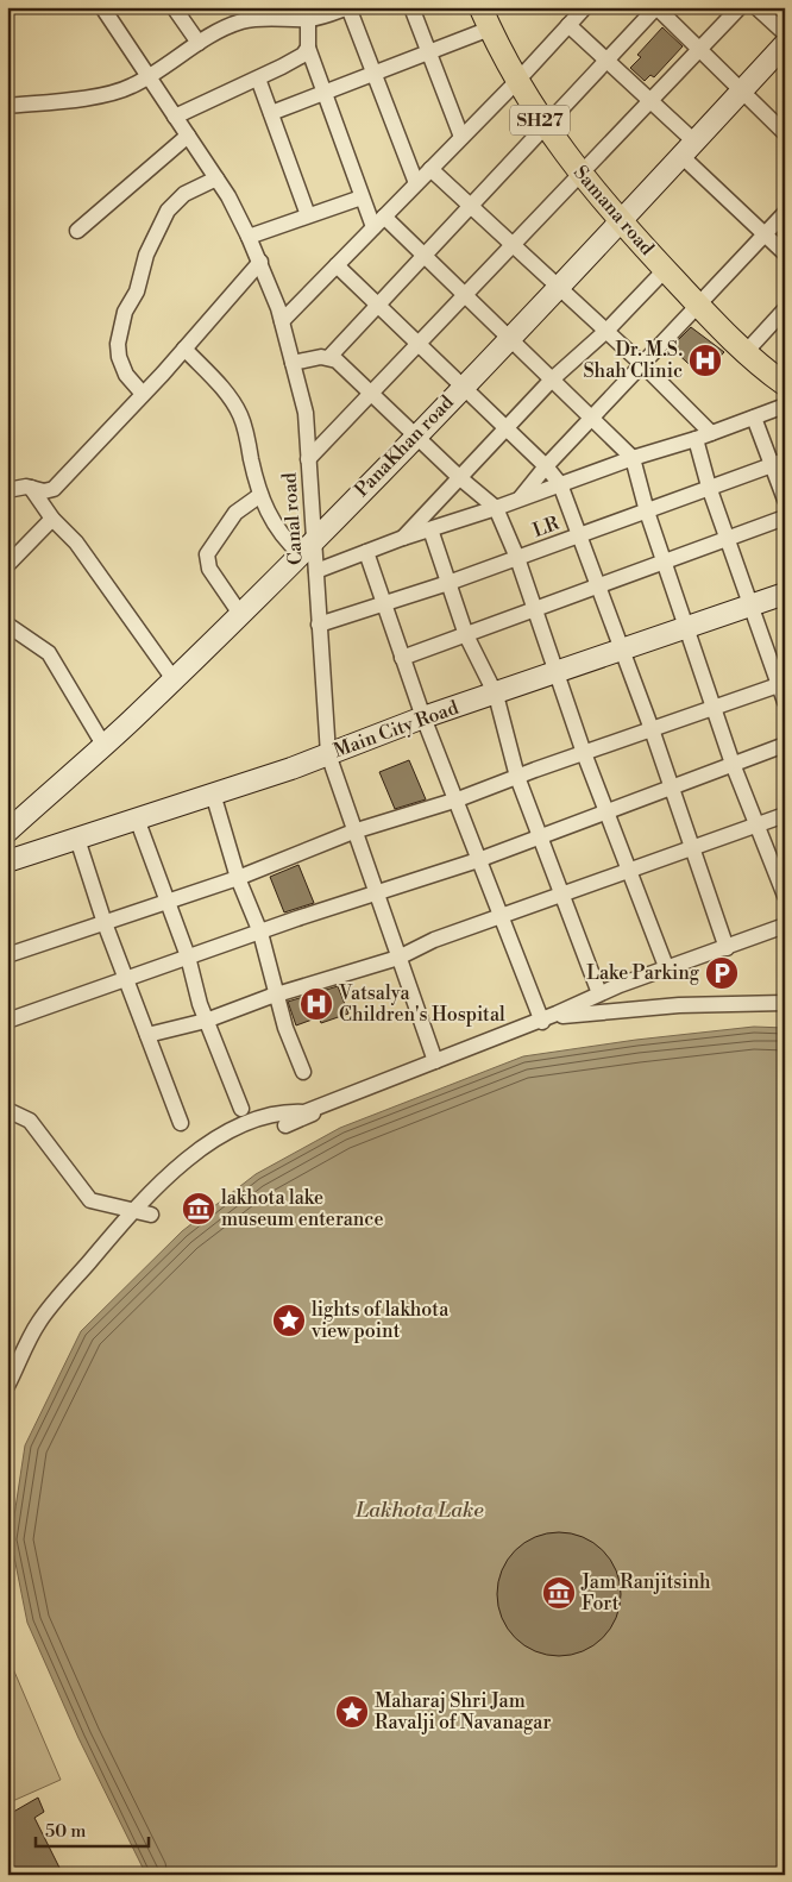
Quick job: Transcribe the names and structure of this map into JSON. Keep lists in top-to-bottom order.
{
  "streets": {
    "main road": ["SH27", "Samana road"],
    "street": [
      "PanaKhan road",
      "Canal road",
      "LR",
      "Main City Road"
    ]
  },
  "crossings": [
    ["Samana road", "PanaKhan road"],
    ["PanaKhan road", "Canal road"],
    ["Canal road", "LR"],
    ["Canal road", "Main City Road"]
  ],
  "water": ["Lakhota Lake"],
  "places": {
    "hospital": ["Dr. M.S. Shah Clinic", "Vatsalya Children's Hospital"],
    "parking": ["Lake Parking"],
    "museum": ["lakhota lake museum enterance", "Jam Ranjitsinh Fort"],
    "place": ["lights of lakhota view point", "Maharaj Shri Jam Ravalji of Navanagar"]
  },
  "scale_bar": "50 m"
}
